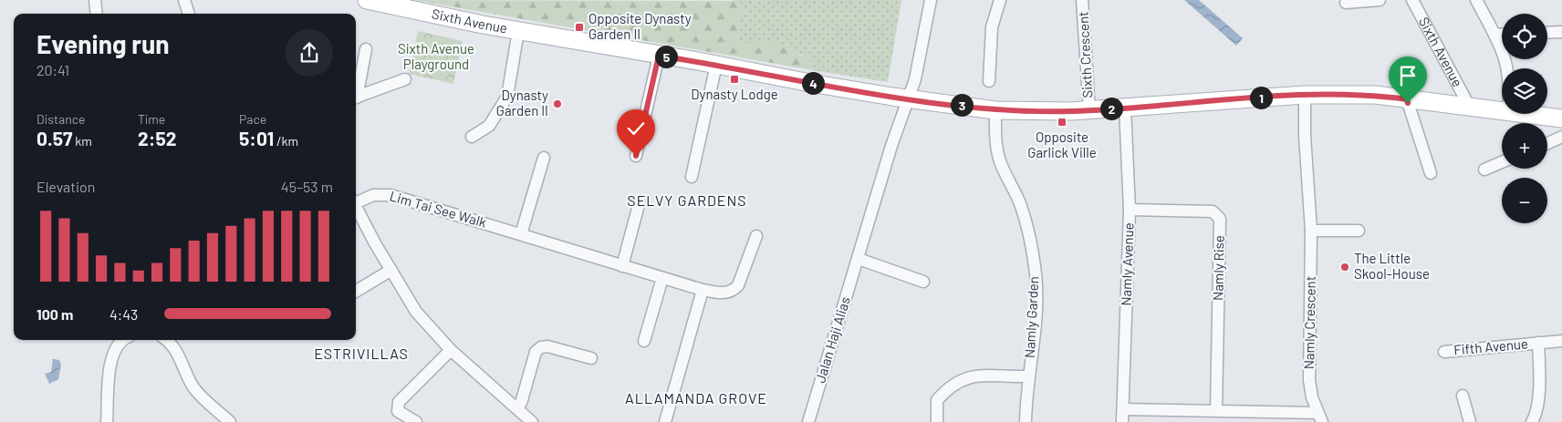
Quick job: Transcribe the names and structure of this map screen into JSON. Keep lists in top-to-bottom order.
{
  "streets": {
    "main road": ["Sixth Avenue"],
    "street": [
      "Sixth Crescent",
      "Lim Tai See Walk",
      "Namly Avenue",
      "Namly Rise",
      "Namly Garden",
      "Namly Crescent",
      "Jalan Haji Alias",
      "Fifth Avenue"
    ]
  },
  "crossings": [
    ["Sixth Avenue", "Sixth Crescent"],
    ["Sixth Avenue", "Namly Avenue"],
    ["Sixth Avenue", "Namly Garden"],
    ["Sixth Avenue", "Namly Crescent"],
    ["Sixth Avenue", "Jalan Haji Alias"],
    ["Namly Avenue", "Namly Rise"],
    ["Namly Avenue", "Namly Crescent"],
    ["Namly Rise", "Namly Crescent"]
  ],
  "districts": ["SELVY GARDENS", "ESTRIVILLAS", "ALLAMANDA GROVE"],
  "parks": ["Sixth Avenue Playground"],
  "places": {
    "transit": ["Opposite Dynasty Garden II", "Dynasty Lodge", "Opposite Garlick Ville"],
    "other": ["Dynasty Garden II", "The Little Skool-House"]
  },
  "page": {
    "map_buttons": ["+", "−"],
    "heading": ["Evening run", "20:41"],
    "pins": [
      "5",
      "4",
      "1",
      "3",
      "2"
    ],
    "stats": [
      ["Distance", "0.57 km"],
      ["Time", "2:52"],
      ["Pace", "5:01 /km"]
    ],
    "chart": ["Elevation", "45–53 m"],
    "list": [
      {
        "name": "100 m",
        "note": "4:43"
      }
    ]
  }
}
